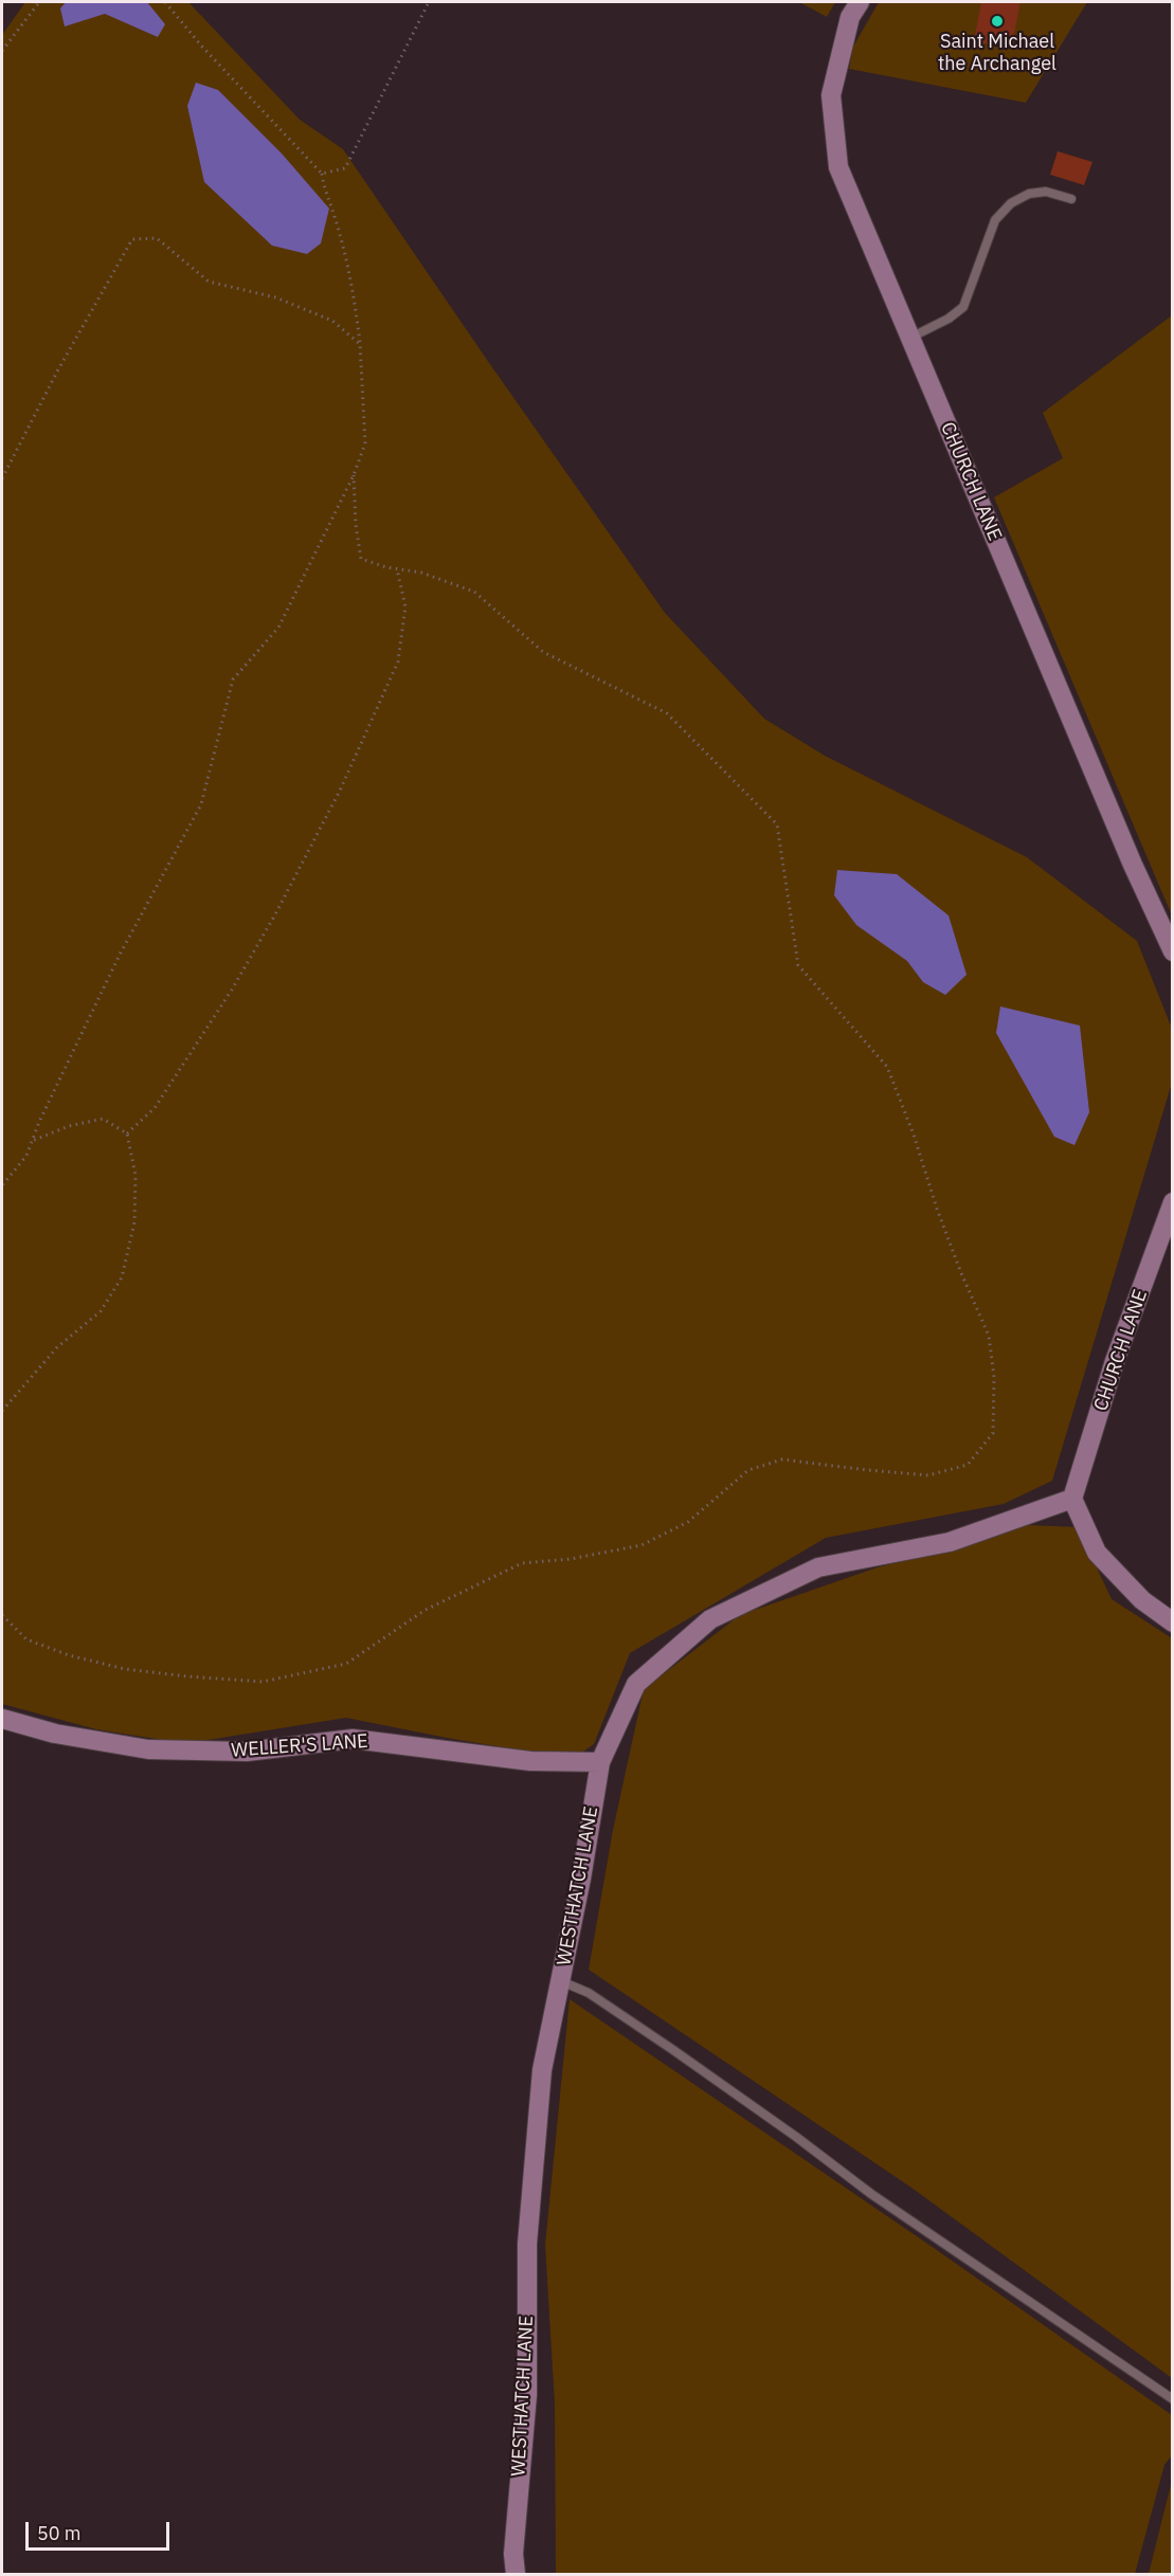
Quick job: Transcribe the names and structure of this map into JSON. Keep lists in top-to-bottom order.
{
  "streets": {
    "street": ["CHURCH LANE", "WELLER'S LANE", "WESTHATCH LANE"]
  },
  "crossings": [
    ["CHURCH LANE", "WESTHATCH LANE"],
    ["WELLER'S LANE", "WESTHATCH LANE"]
  ],
  "places": ["Saint Michael the Archangel"],
  "scale_bar": "50 m"
}
